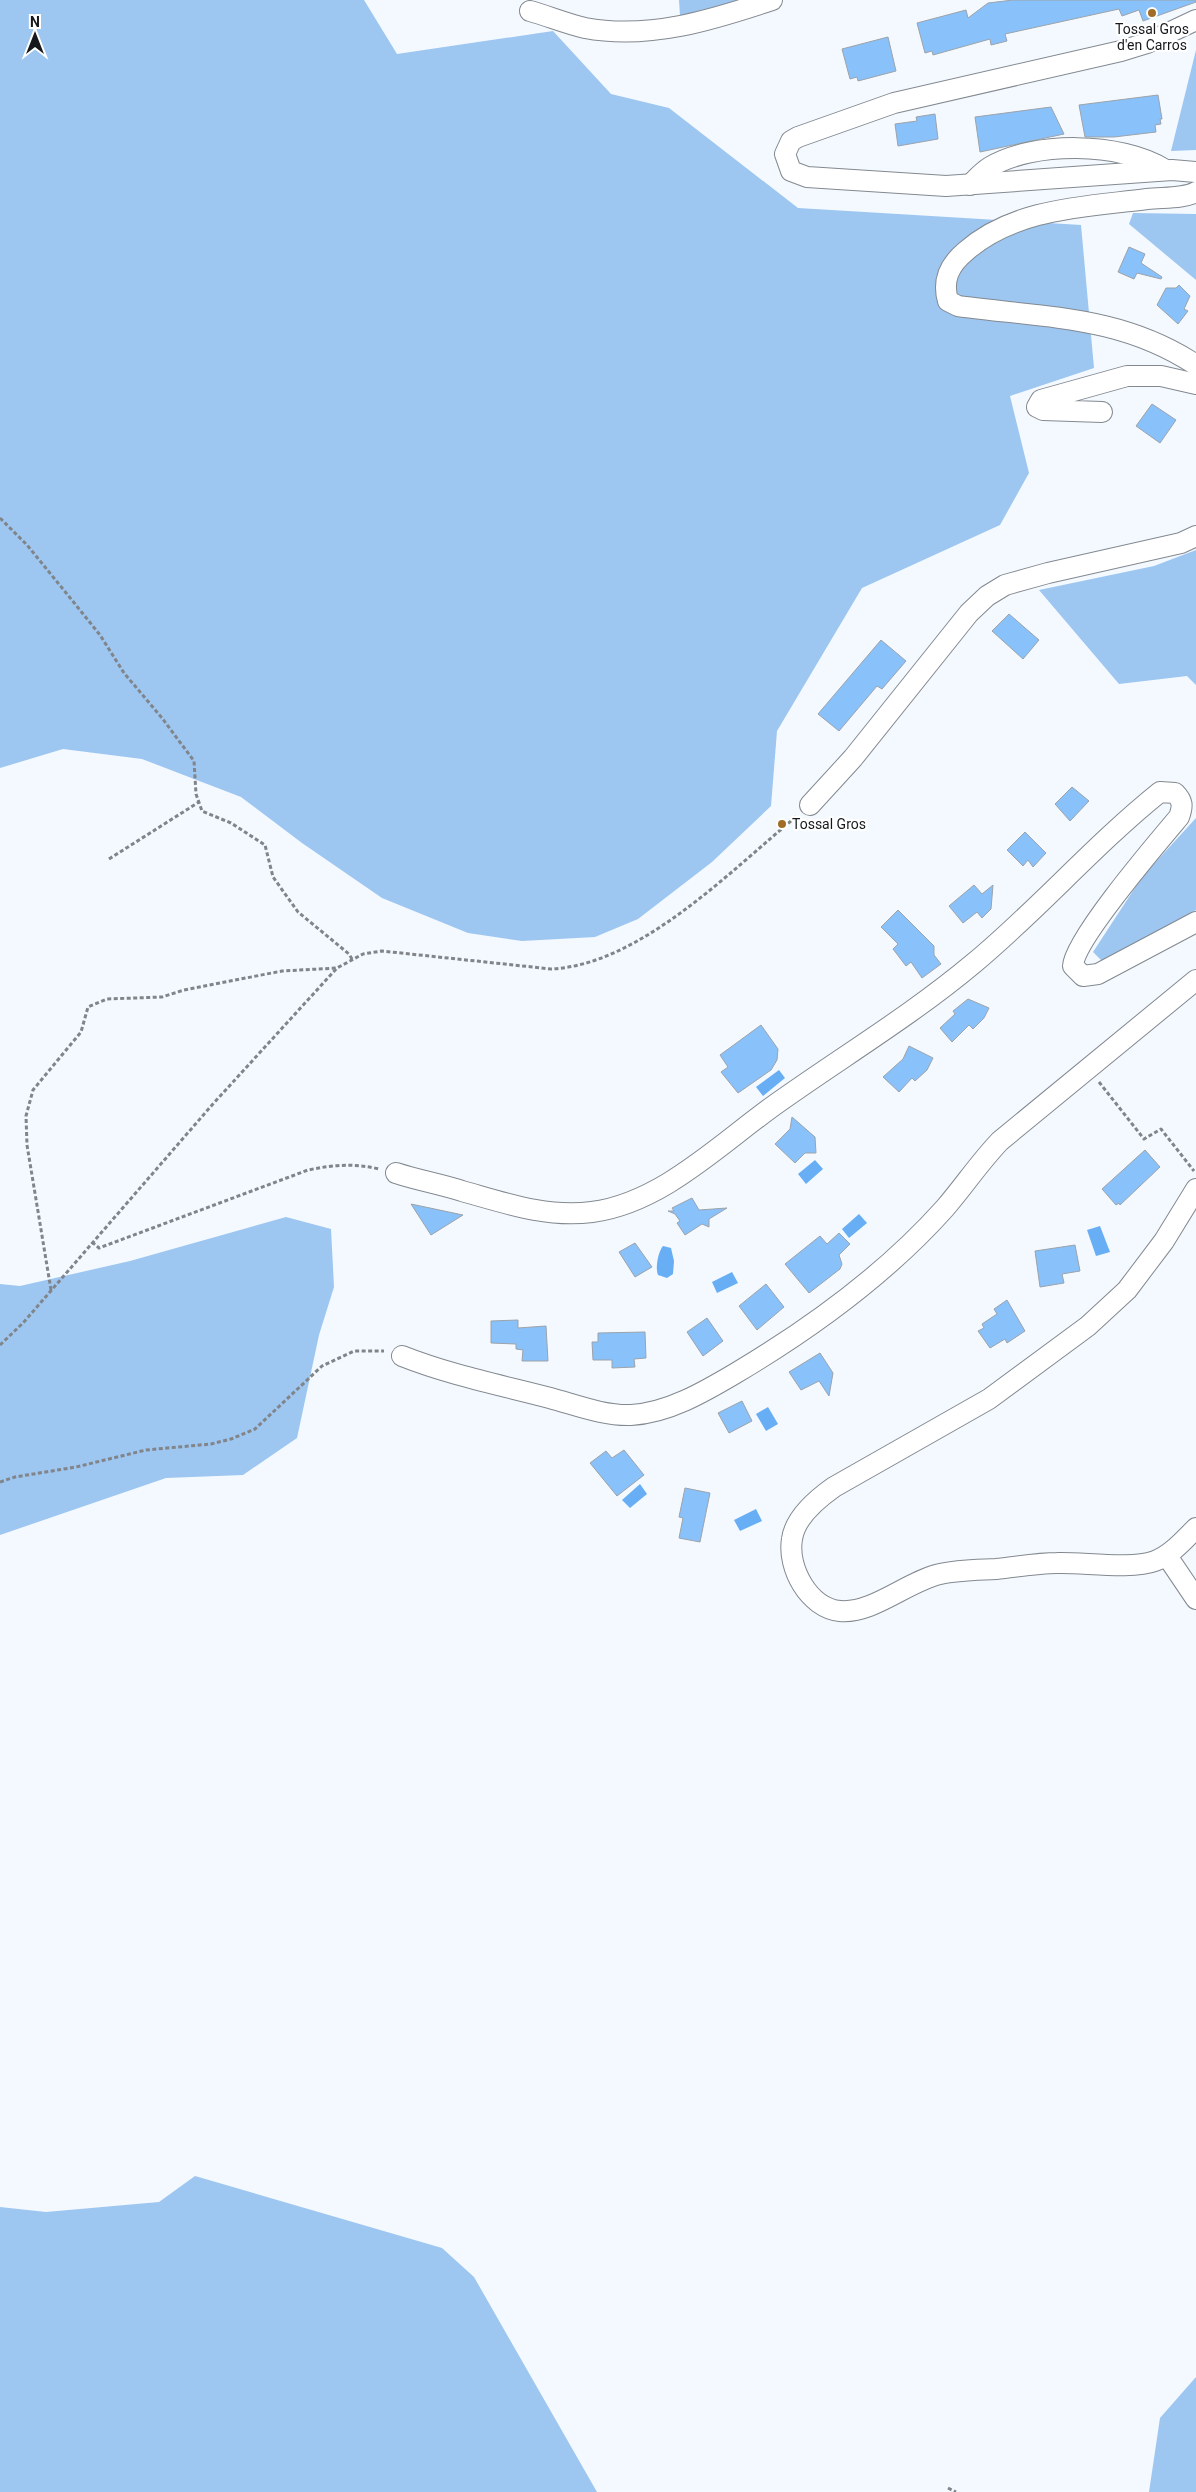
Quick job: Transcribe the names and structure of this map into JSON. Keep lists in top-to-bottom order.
{
  "places": ["Tossal Gros d'en Carros", "Tossal Gros"],
  "north": "top"
}
